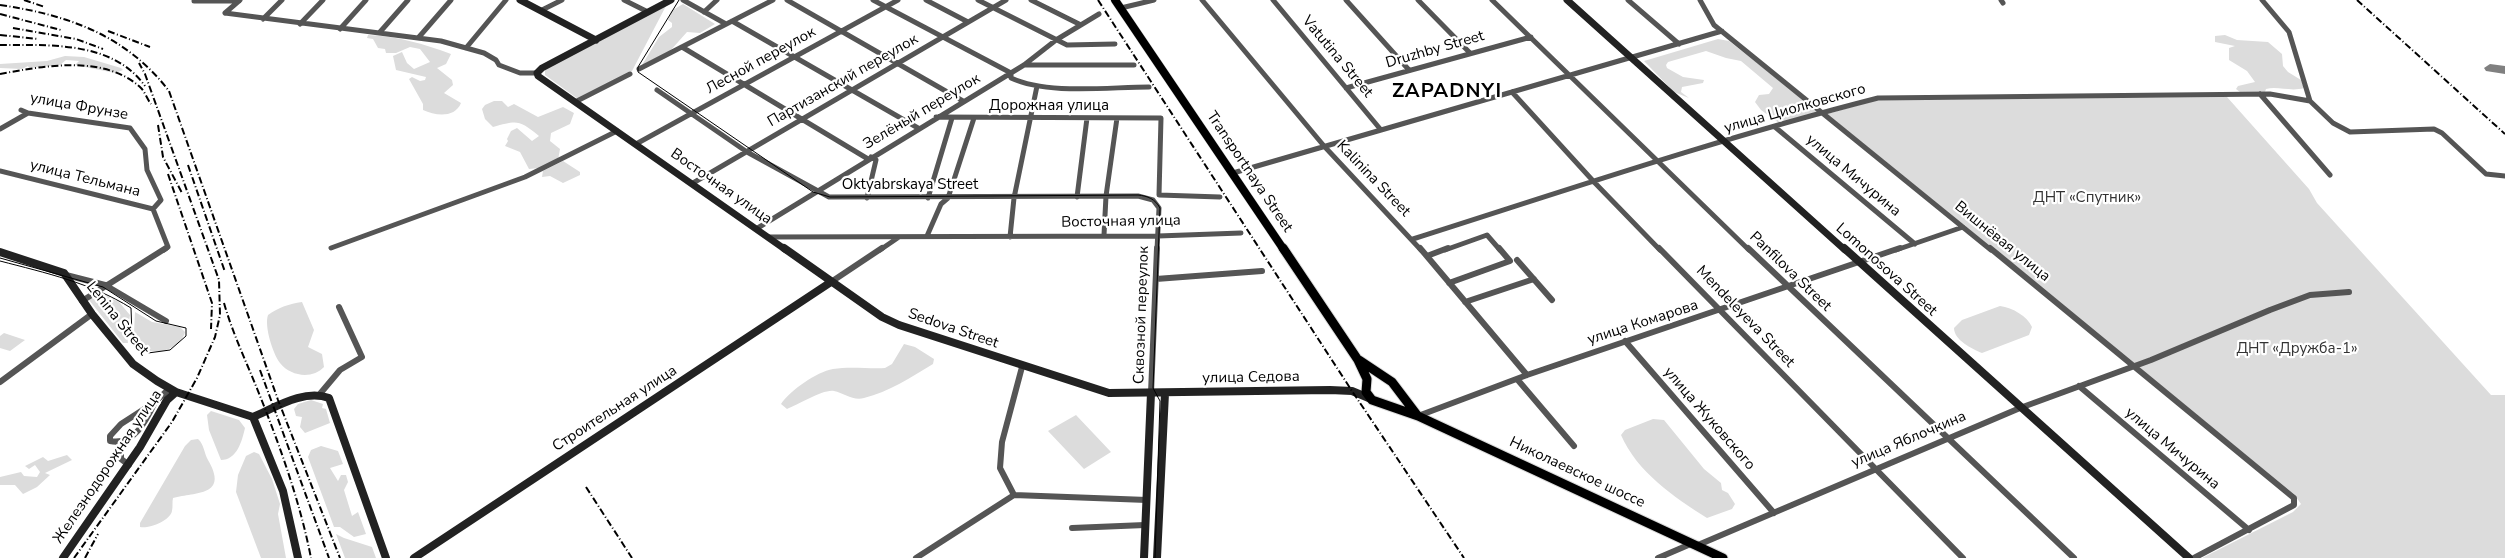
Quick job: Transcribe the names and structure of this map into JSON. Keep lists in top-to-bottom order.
{
  "streets": {
    "main road": [
      "Transportnaya Street",
      "Восточная улица",
      "Lomonosova Street",
      "Lenina Street",
      "Sedova Street",
      "улица Седова",
      "Строительная улица",
      "Железнодорожная улица",
      "Николаевское шоссе"
    ],
    "street": [
      "Druzhby Street",
      "Vatutina Street",
      "Лесной переулок",
      "Партизанский переулок",
      "Дорожная улица",
      "улица Фрунзе",
      "улица Циолковского",
      "Зелёный переулок",
      "улица Мичурина",
      "улица Тельмана",
      "Kalinina Street",
      "Oktyabrskaya Street",
      "Вишнёвая улица",
      "Panfilova Street",
      "Сквозной переулок",
      "Mendeleyeva Street",
      "улица Комарова",
      "улица Жуковского",
      "улица Яблочкина"
    ]
  },
  "crossings": [
    ["Druzhby Street", "Vatutina Street"],
    ["Druzhby Street", "Panfilova Street"],
    ["Лесной переулок", "Oktyabrskaya Street"],
    ["Лесной переулок", "Восточная улица"],
    ["Партизанский переулок", "Oktyabrskaya Street"],
    ["Партизанский переулок", "Восточная улица"],
    ["Дорожная улица", "Зелёный переулок"],
    ["улица Фрунзе", "улица Тельмана"],
    ["улица Циолковского", "улица Мичурина"],
    ["улица Циолковского", "Kalinina Street"],
    ["улица Циолковского", "Вишнёвая улица"],
    ["улица Циолковского", "Lomonosova Street"],
    ["улица Циолковского", "Panfilova Street"],
    ["улица Циолковского", "Mendeleyeva Street"],
    ["Зелёный переулок", "Oktyabrskaya Street"],
    ["Зелёный переулок", "Восточная улица"],
    ["улица Мичурина", "Вишнёвая улица"],
    ["улица Мичурина", "улица Комарова"],
    ["улица Мичурина", "улица Яблочкина"],
    ["улица Тельмана", "Lenina Street"],
    ["Kalinina Street", "улица Комарова"],
    ["Oktyabrskaya Street", "Сквозной переулок"],
    ["Восточная улица", "Сквозной переулок"],
    ["Восточная улица", "Sedova Street"],
    ["Вишнёвая улица", "улица Комарова"],
    ["Вишнёвая улица", "улица Яблочкина"],
    ["Lomonosova Street", "улица Комарова"],
    ["Lomonosova Street", "улица Яблочкина"],
    ["Panfilova Street", "улица Комарова"],
    ["Panfilova Street", "улица Яблочкина"],
    ["Сквозной переулок", "Sedova Street"],
    ["Сквозной переулок", "улица Седова"],
    ["Mendeleyeva Street", "улица Комарова"],
    ["Mendeleyeva Street", "улица Яблочкина"],
    ["Lenina Street", "Железнодорожная улица"],
    ["улица Комарова", "улица Жуковского"],
    ["улица Комарова", "Николаевское шоссе"],
    ["Sedova Street", "улица Седова"],
    ["Sedova Street", "Строительная улица"],
    ["улица Седова", "Николаевское шоссе"],
    ["улица Жуковского", "улица Яблочкина"],
    ["улица Яблочкина", "Николаевское шоссе"]
  ],
  "districts": ["ZAPADNYI"],
  "parks": ["ДНТ «Спутник»", "ДНТ «Дружба-1»"]
}
